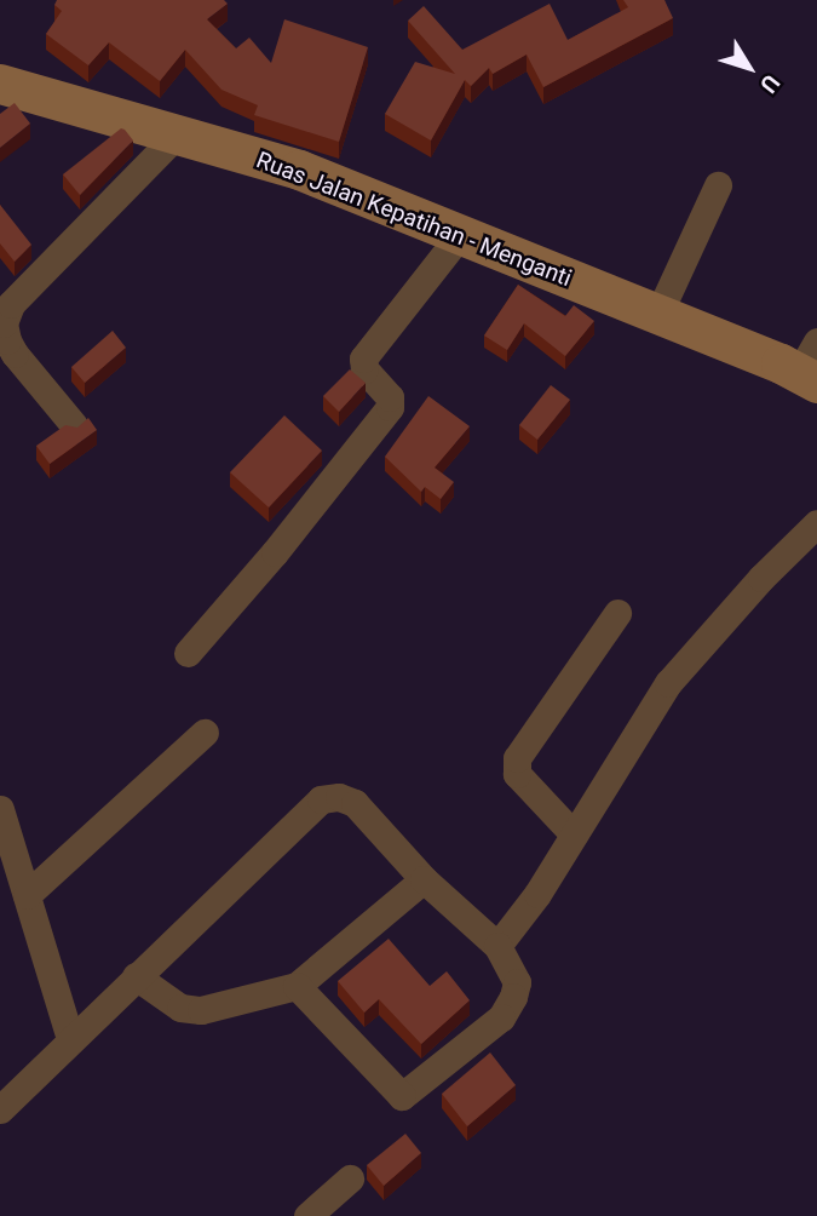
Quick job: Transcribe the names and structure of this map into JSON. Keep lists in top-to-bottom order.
{
  "streets": {
    "main road": ["Ruas Jalan Kepatihan - Menganti"]
  },
  "north": "bottom right"
}
